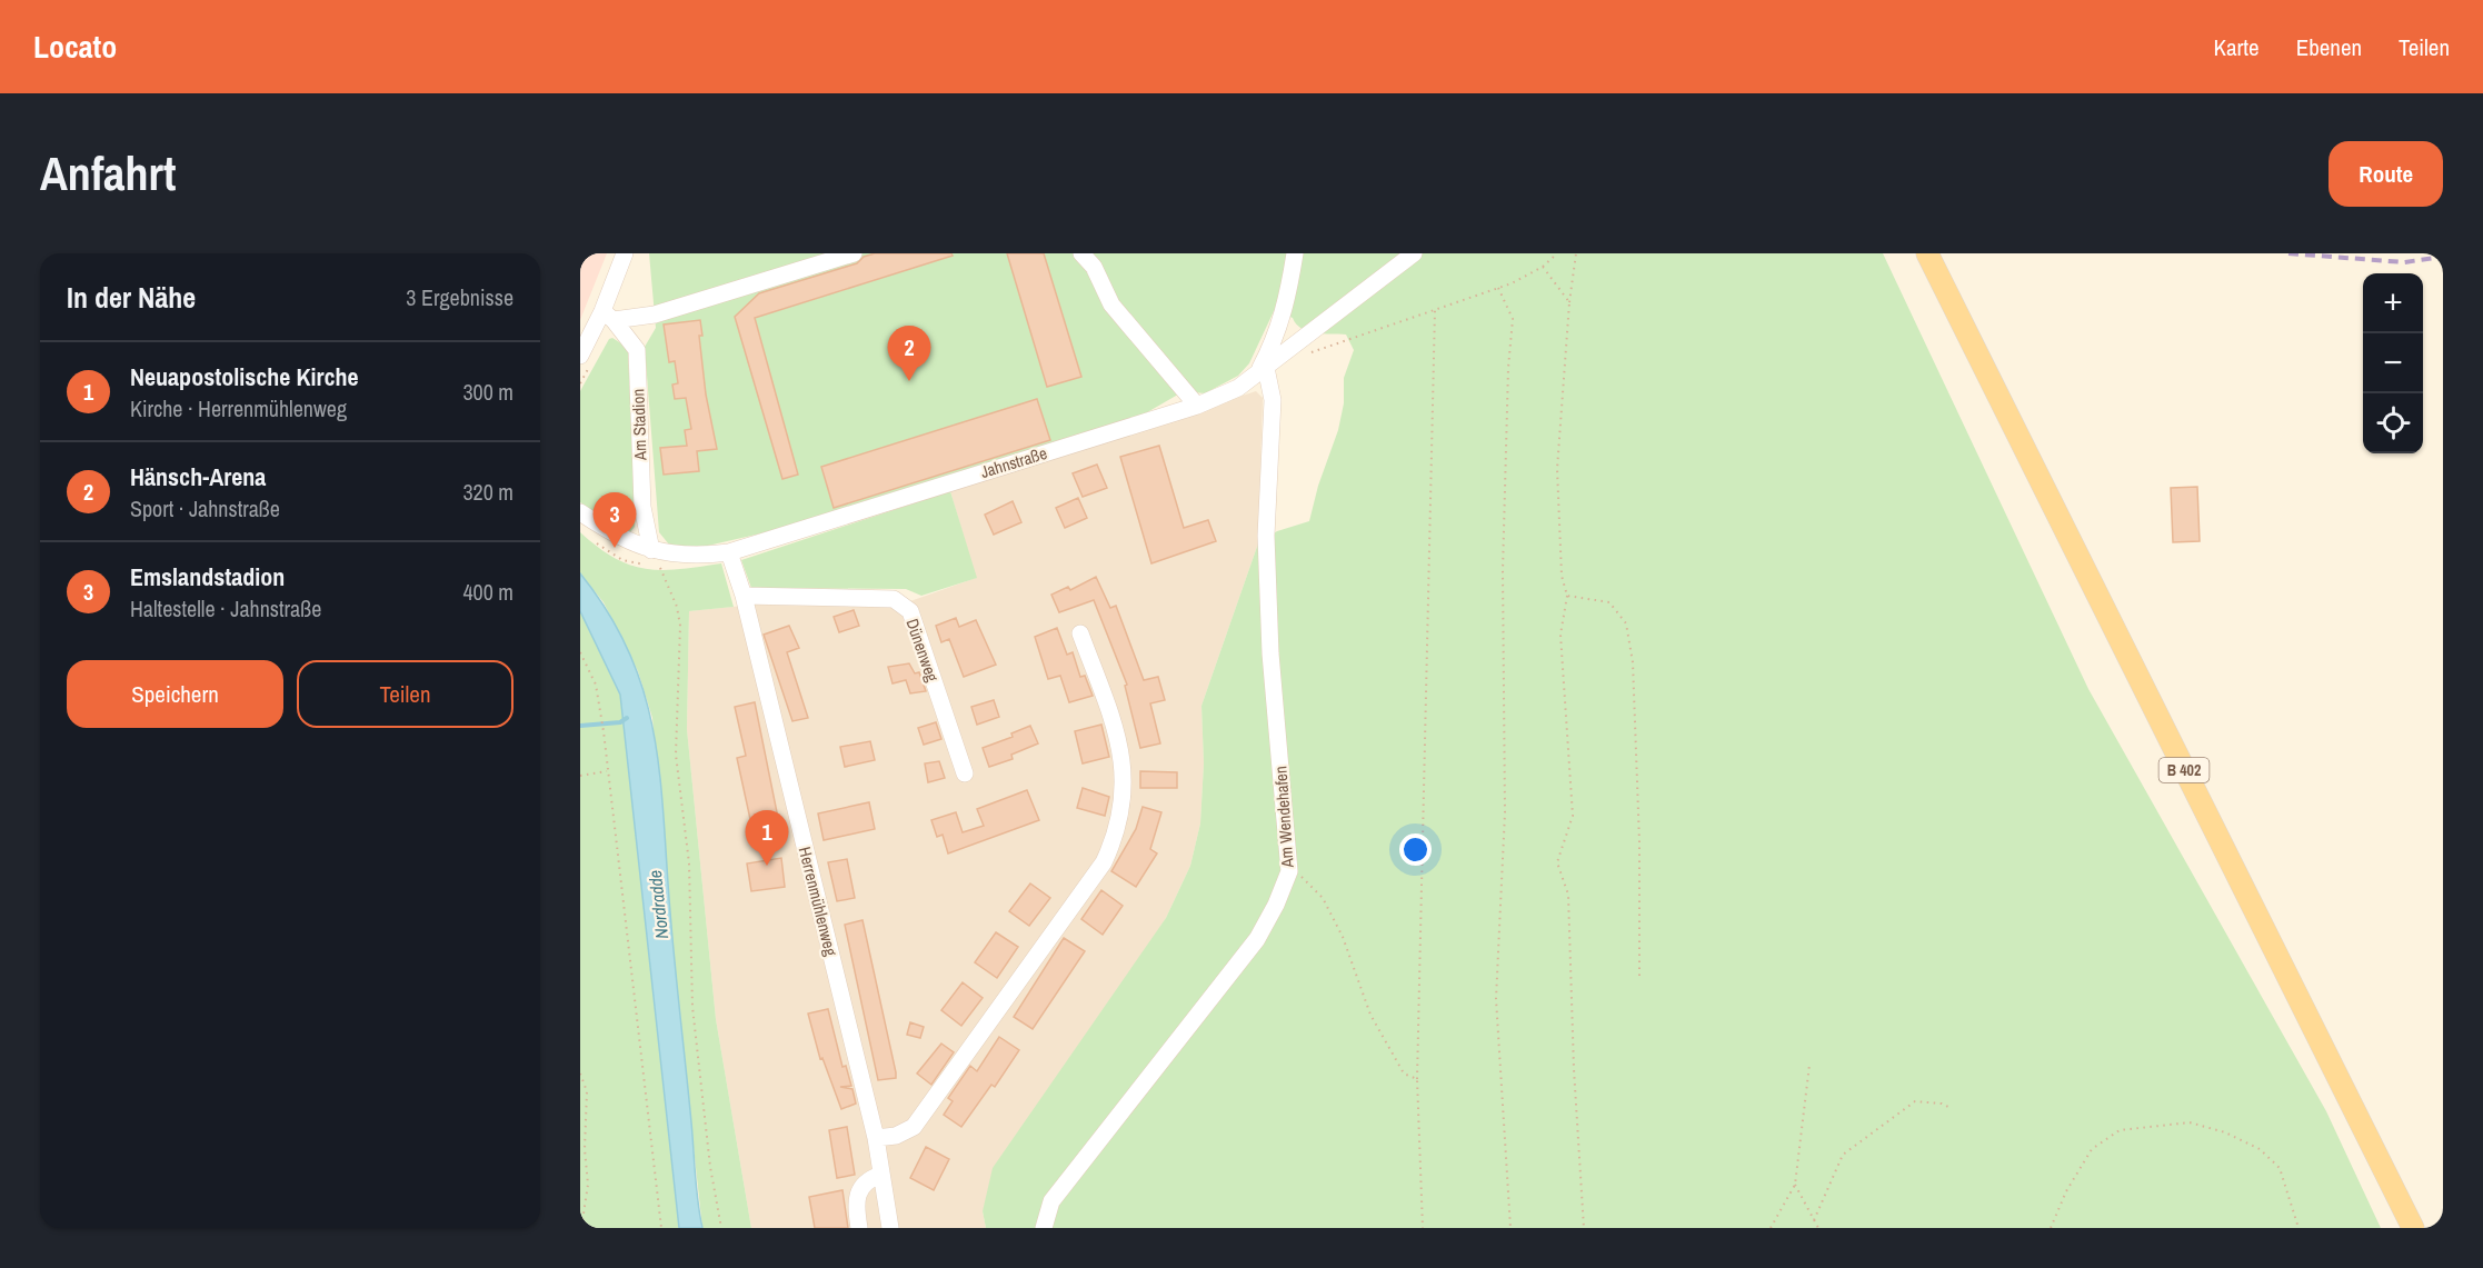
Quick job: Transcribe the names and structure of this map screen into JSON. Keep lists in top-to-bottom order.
{
  "streets": {
    "main road": ["B 402"],
    "street": [
      "Am Stadion",
      "Jahnstraße",
      "Dünenweg",
      "Am Wendehafen",
      "Herrenmühlenweg"
    ]
  },
  "crossings": [
    ["Am Stadion", "Jahnstraße"],
    ["Jahnstraße", "Am Wendehafen"],
    ["Jahnstraße", "Herrenmühlenweg"],
    ["Dünenweg", "Herrenmühlenweg"]
  ],
  "water": ["Nordradde"],
  "page": {
    "header": "Locato",
    "nav": ["Karte", "Ebenen", "Teilen"],
    "buttons": [
      "Route",
      ["Speichern", "Teilen"]
    ],
    "title": "Anfahrt",
    "heading": ["In der Nähe", "3 Ergebnisse"],
    "map_buttons": ["+", "−"],
    "pins": ["2", "3", "1"],
    "list": [
      {
        "mark": "1",
        "name": "Neuapostolische Kirche",
        "note": "Kirche · Herrenmühlenweg",
        "value": "300 m"
      },
      {
        "mark": "2",
        "name": "Hänsch-Arena",
        "note": "Sport · Jahnstraße",
        "value": "320 m"
      },
      {
        "mark": "3",
        "name": "Emslandstadion",
        "note": "Haltestelle · Jahnstraße",
        "value": "400 m"
      }
    ]
  }
}
